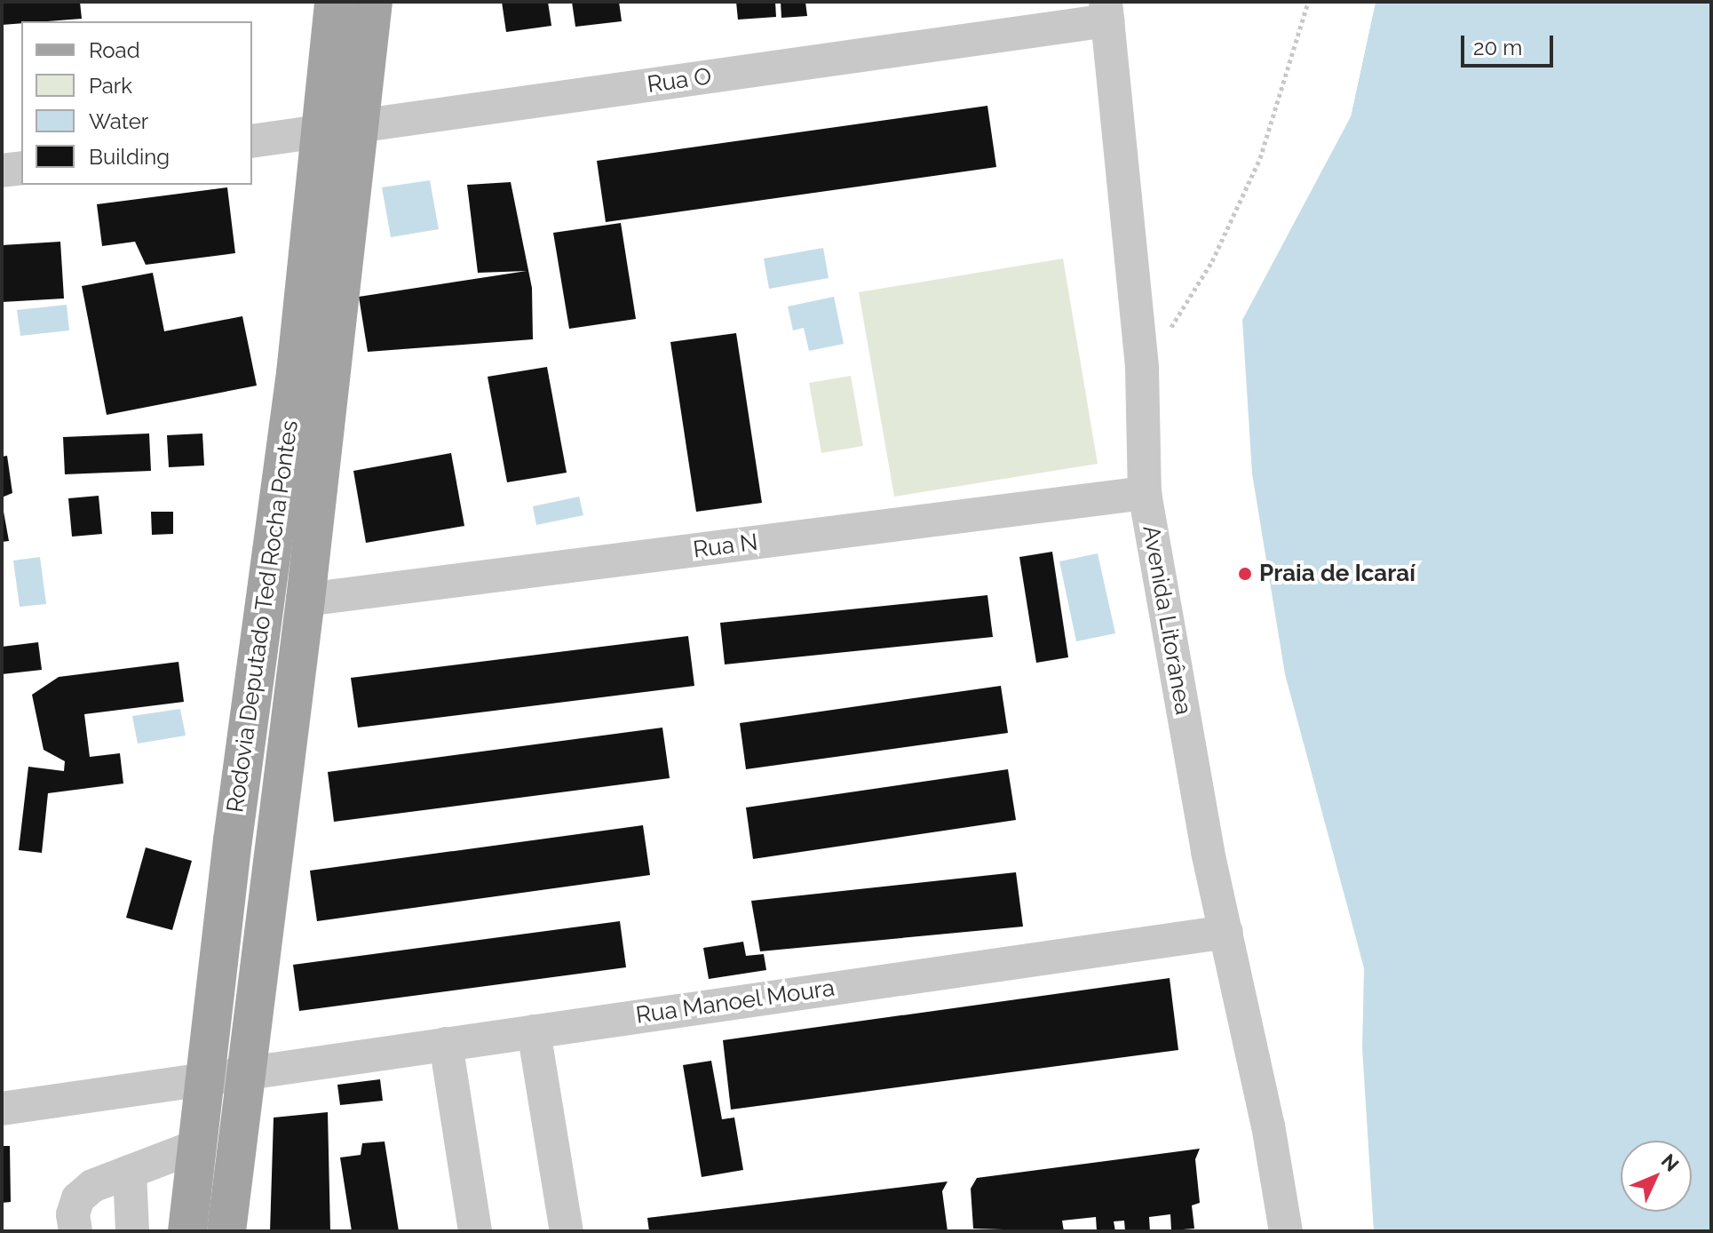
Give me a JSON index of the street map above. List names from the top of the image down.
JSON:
{
  "streets": {
    "main road": ["Rodovia Deputado Ted Rocha Pontes"],
    "street": [
      "Rua O",
      "Rua N",
      "Avenida Litorânea",
      "Rua Manoel Moura"
    ]
  },
  "crossings": [
    ["Rua O", "Rodovia Deputado Ted Rocha Pontes"],
    ["Rua O", "Avenida Litorânea"],
    ["Rua N", "Rodovia Deputado Ted Rocha Pontes"],
    ["Rua N", "Avenida Litorânea"],
    ["Rodovia Deputado Ted Rocha Pontes", "Rua Manoel Moura"],
    ["Avenida Litorânea", "Rua Manoel Moura"]
  ],
  "places": ["Praia de Icaraí"],
  "legend": [
    "Road",
    "Park",
    "Water",
    "Building"
  ],
  "scale_bar": "20 m",
  "north": "top right"
}
